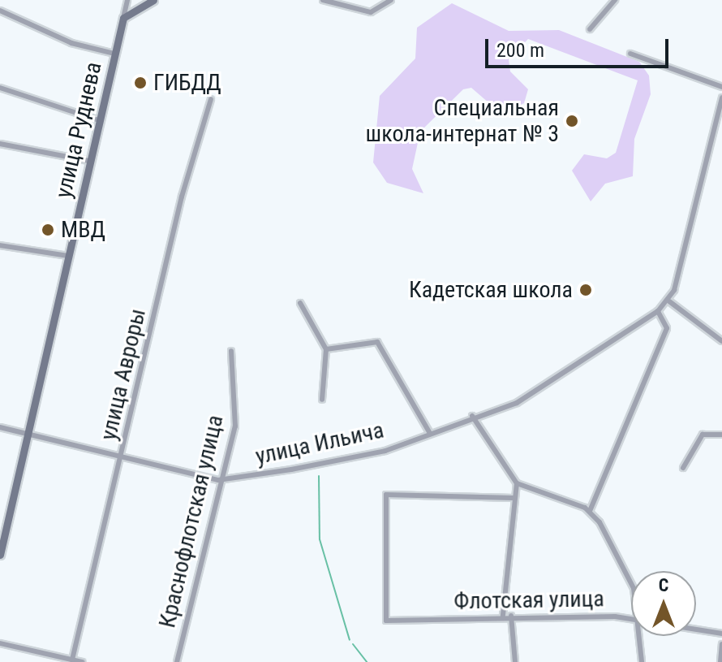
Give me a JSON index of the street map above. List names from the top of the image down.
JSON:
{
  "streets": {
    "main road": ["улица Руднева"],
    "street": [
      "улица Авроры",
      "улица Ильича",
      "Краснофлотская улица",
      "Флотская улица"
    ]
  },
  "crossings": [
    ["улица Руднева", "улица Ильича"],
    ["улица Авроры", "улица Ильича"],
    ["улица Ильича", "Краснофлотская улица"]
  ],
  "places": [
    "ГИБДД",
    "Специальная школа-интернат № 3",
    "МВД",
    "Кадетская школа"
  ],
  "scale_bar": "200 m",
  "north": "top"
}
